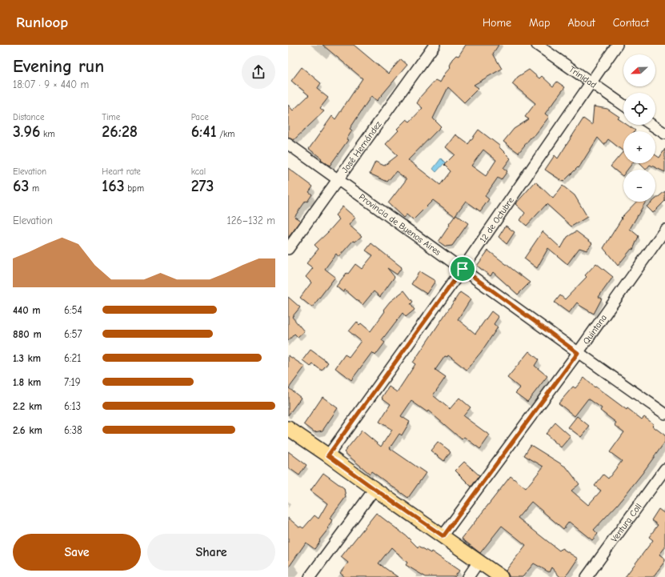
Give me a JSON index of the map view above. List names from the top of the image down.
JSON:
{
  "streets": {
    "street": [
      "Trinidad",
      "José Hernández",
      "12 de Octubre",
      "Provincia de Buenos Aires",
      "Quintana",
      "Ventura Coll"
    ]
  },
  "crossings": [
    ["Trinidad", "12 de Octubre"],
    ["José Hernández", "Provincia de Buenos Aires"],
    ["12 de Octubre", "Provincia de Buenos Aires"],
    ["Provincia de Buenos Aires", "Quintana"]
  ],
  "north": "left",
  "page": {
    "header": "Runloop",
    "nav": [
      "Home",
      "Map",
      "About",
      "Contact"
    ],
    "heading": ["Evening run", "18:07 · 9 × 440 m"],
    "map_buttons": ["+", "−"],
    "stats": [
      ["Distance", "3.96 km"],
      ["Time", "26:28"],
      ["Pace", "6:41 /km"],
      ["Elevation", "63 m"],
      ["Heart rate", "163 bpm"],
      ["kcal", "273"]
    ],
    "chart": ["Elevation", "126–132 m"],
    "list": [
      {
        "name": "440 m",
        "note": "6:54"
      },
      {
        "name": "880 m",
        "note": "6:57"
      },
      {
        "name": "1.3 km",
        "note": "6:21"
      },
      {
        "name": "1.8 km",
        "note": "7:19"
      },
      {
        "name": "2.2 km",
        "note": "6:13"
      },
      {
        "name": "2.6 km",
        "note": "6:38"
      }
    ],
    "buttons": ["Save", "Share"]
  }
}
